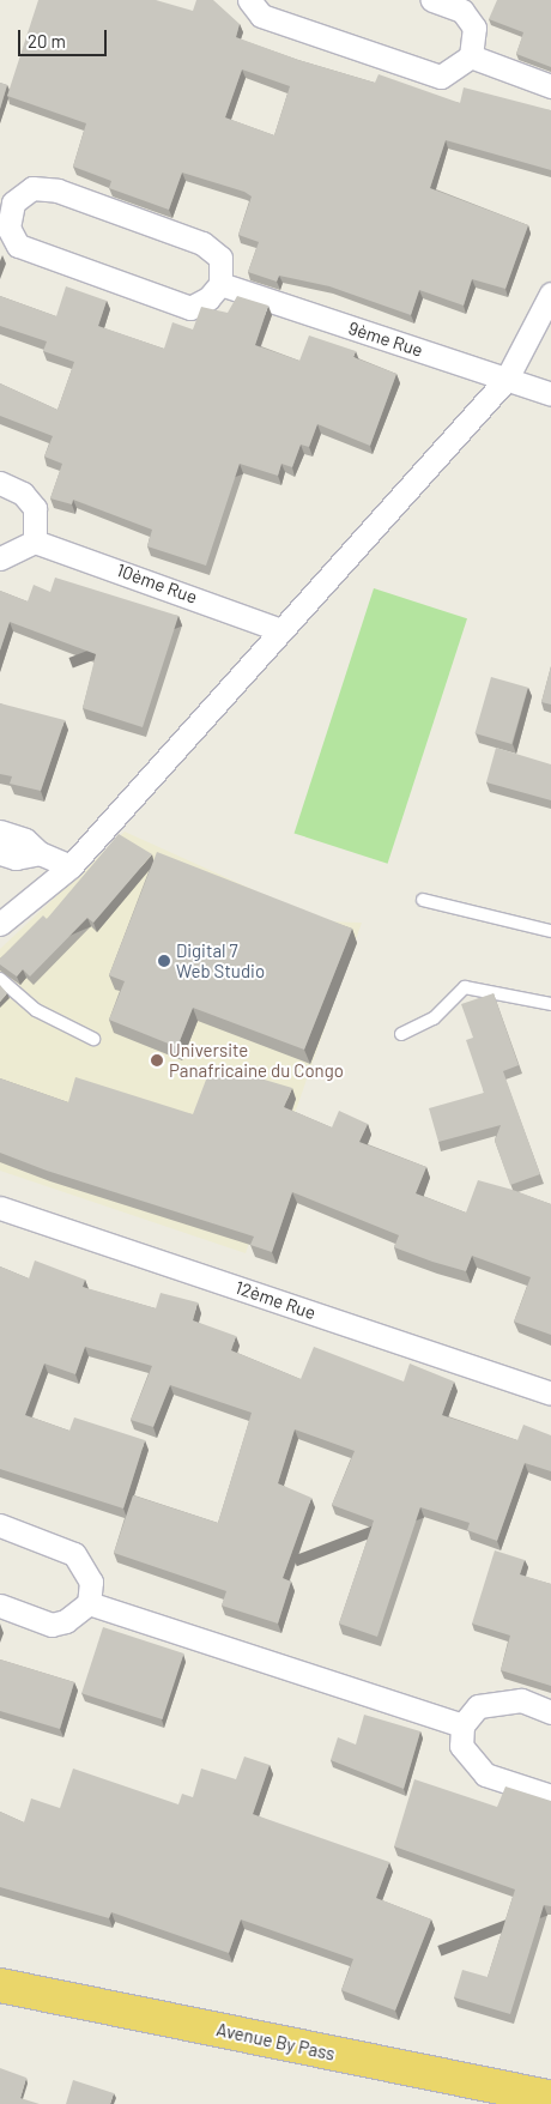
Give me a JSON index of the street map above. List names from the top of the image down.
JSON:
{
  "streets": {
    "highway": ["Avenue By Pass"],
    "street": ["9ème Rue", "10ème Rue", "12ème Rue"]
  },
  "places": ["Digital 7 Web Studio", "Universite Panafricaine du Congo"],
  "scale_bar": "20 m"
}
